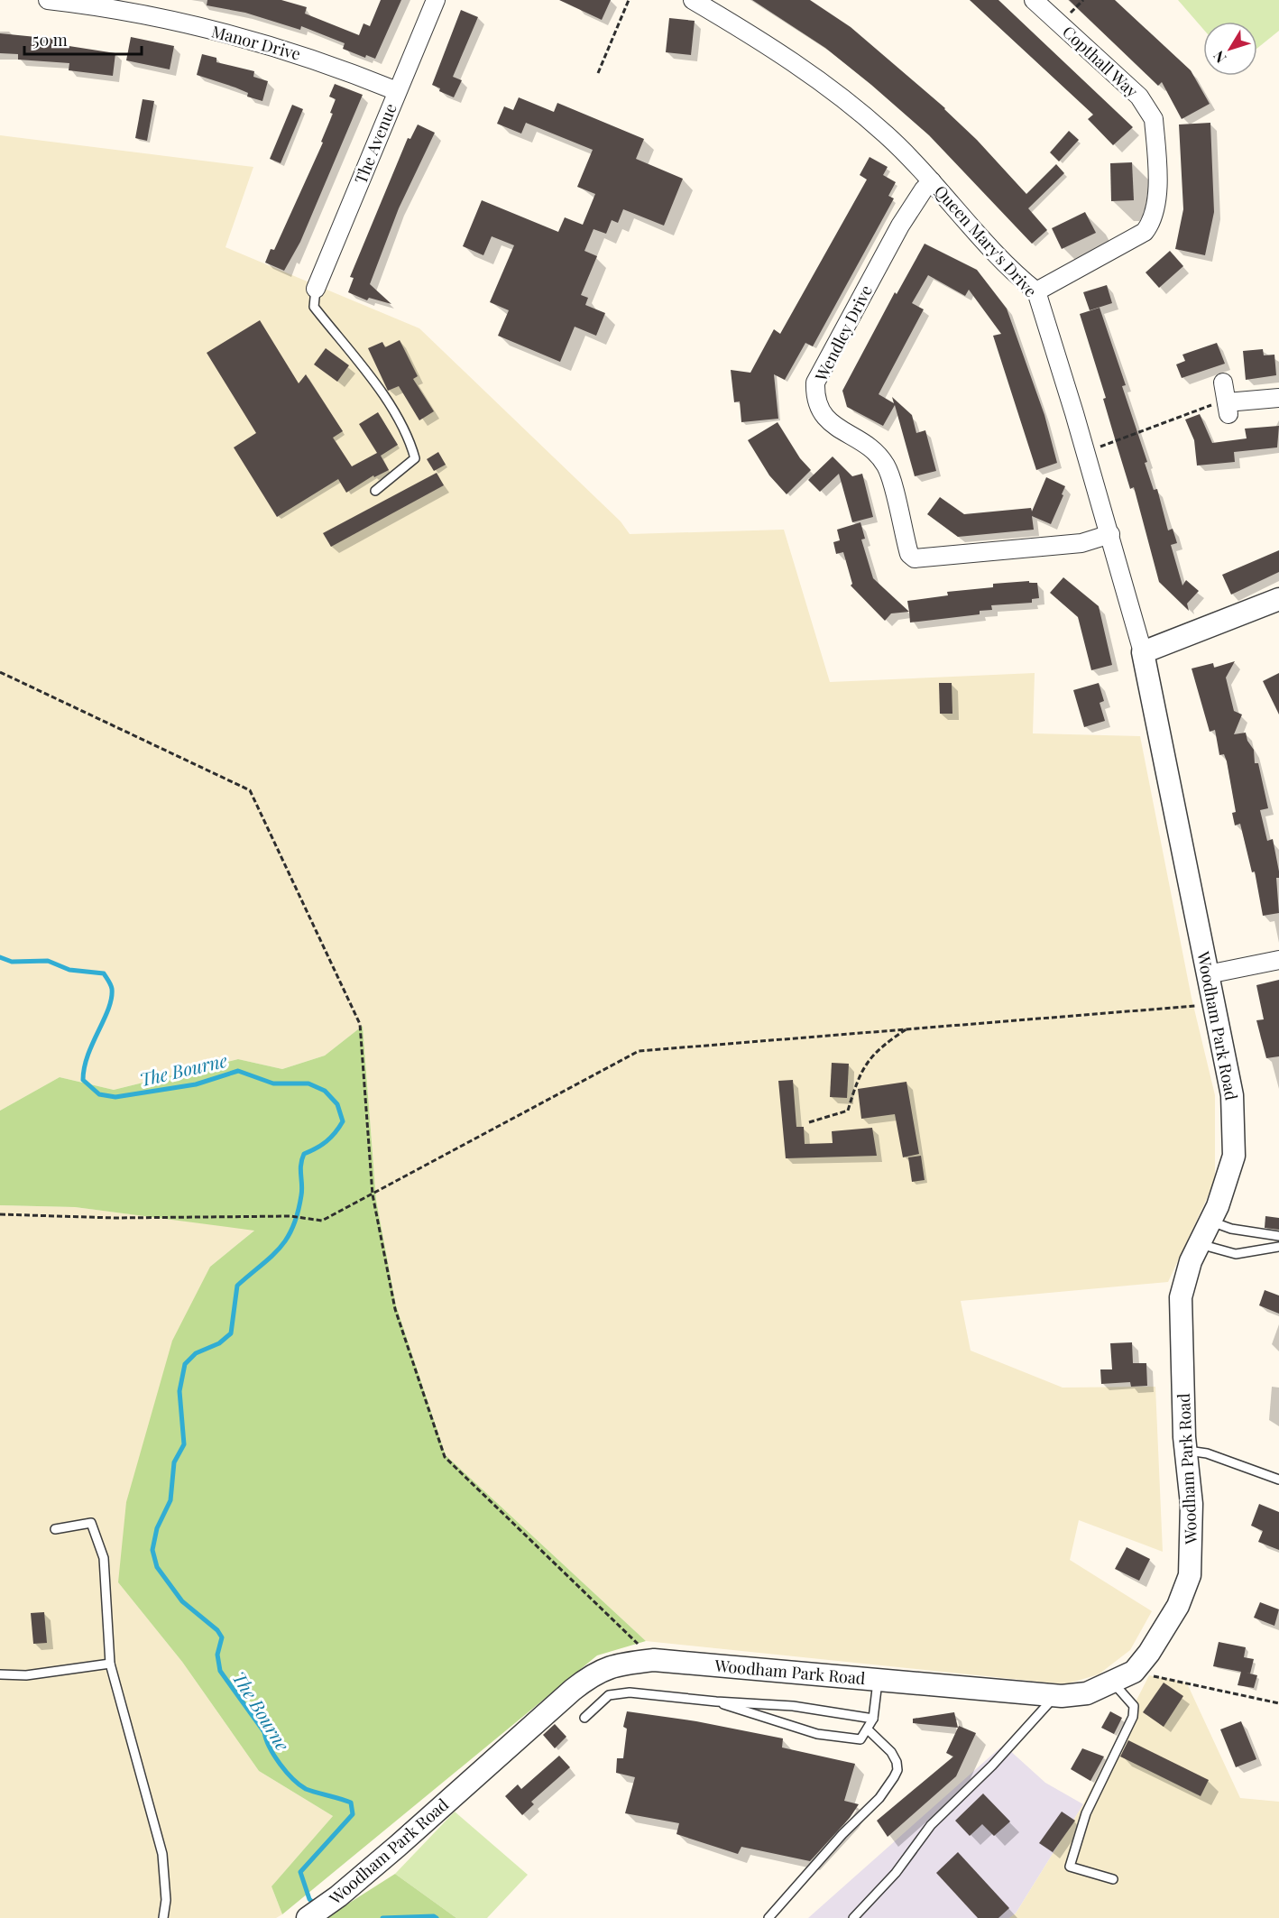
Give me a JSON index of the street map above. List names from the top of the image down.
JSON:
{
  "streets": {
    "street": [
      "Manor Drive",
      "Copthall Way",
      "The Avenue",
      "Queen Mary's Drive",
      "Wendley Drive",
      "Woodham Park Road"
    ]
  },
  "crossings": [
    ["Manor Drive", "The Avenue"],
    ["Copthall Way", "Queen Mary's Drive"],
    ["Queen Mary's Drive", "Wendley Drive"],
    ["Queen Mary's Drive", "Woodham Park Road"]
  ],
  "water": ["The Bourne"],
  "scale_bar": "50 m",
  "north": "bottom left"
}
